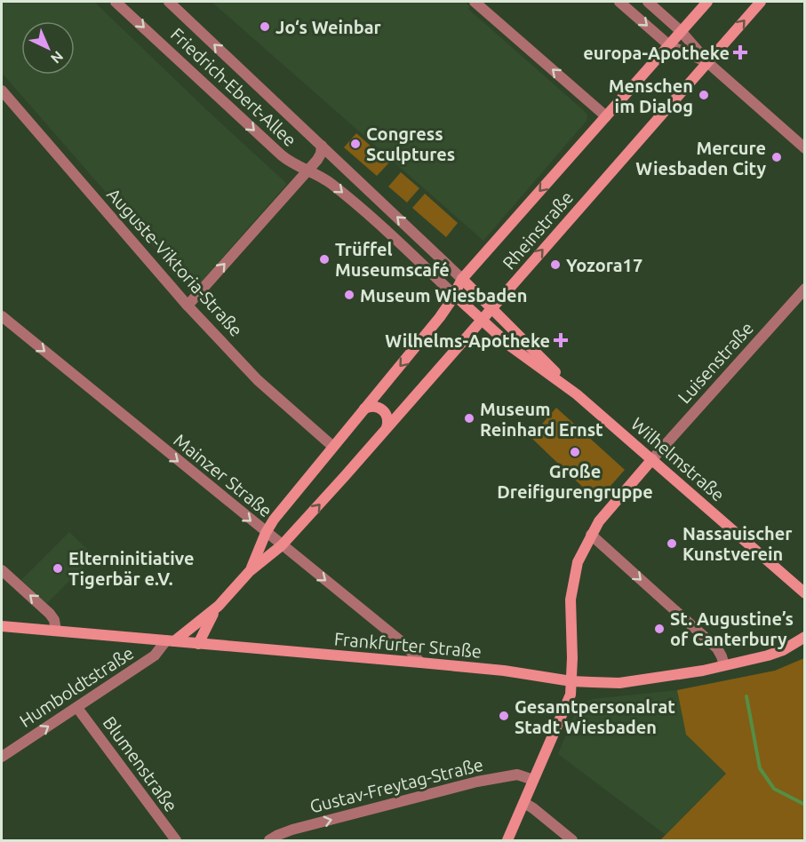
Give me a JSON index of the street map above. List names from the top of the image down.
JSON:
{
  "streets": {
    "main road": ["Rheinstraße", "Wilhelmstraße", "Frankfurter Straße"],
    "street": [
      "Friedrich-Ebert-Allee",
      "Auguste-Viktoria-Straße",
      "Luisenstraße",
      "Mainzer Straße",
      "Humboldtstraße",
      "Blumenstraße",
      "Gustav-Freytag-Straße"
    ]
  },
  "crossings": [
    ["Friedrich-Ebert-Allee", "Rheinstraße"],
    ["Friedrich-Ebert-Allee", "Wilhelmstraße"],
    ["Rheinstraße", "Auguste-Viktoria-Straße"],
    ["Rheinstraße", "Wilhelmstraße"],
    ["Rheinstraße", "Mainzer Straße"],
    ["Luisenstraße", "Wilhelmstraße"],
    ["Mainzer Straße", "Frankfurter Straße"],
    ["Frankfurter Straße", "Humboldtstraße"],
    ["Humboldtstraße", "Blumenstraße"]
  ],
  "one_way": ["Mainzer Straße", "Humboldtstraße", "Gustav-Freytag-Straße"],
  "places": {
    "other": [
      "Jo‘s Weinbar",
      "Menschen im Dialog",
      "Congress Sculptures",
      "Mercure Wiesbaden City",
      "Trüffel Museumscafé",
      "Yozora17",
      "Museum Wiesbaden",
      "Museum Reinhard Ernst",
      "Große Dreifigurengruppe",
      "Nassauischer Kunstverein",
      "Elterninitiative Tigerbär e.V.",
      "St. Augustine’s of Canterbury",
      "Gesamtpersonalrat Stadt Wiesbaden"
    ],
    "health": ["europa-Apotheke", "Wilhelms-Apotheke"]
  },
  "north": "bottom right"
}
